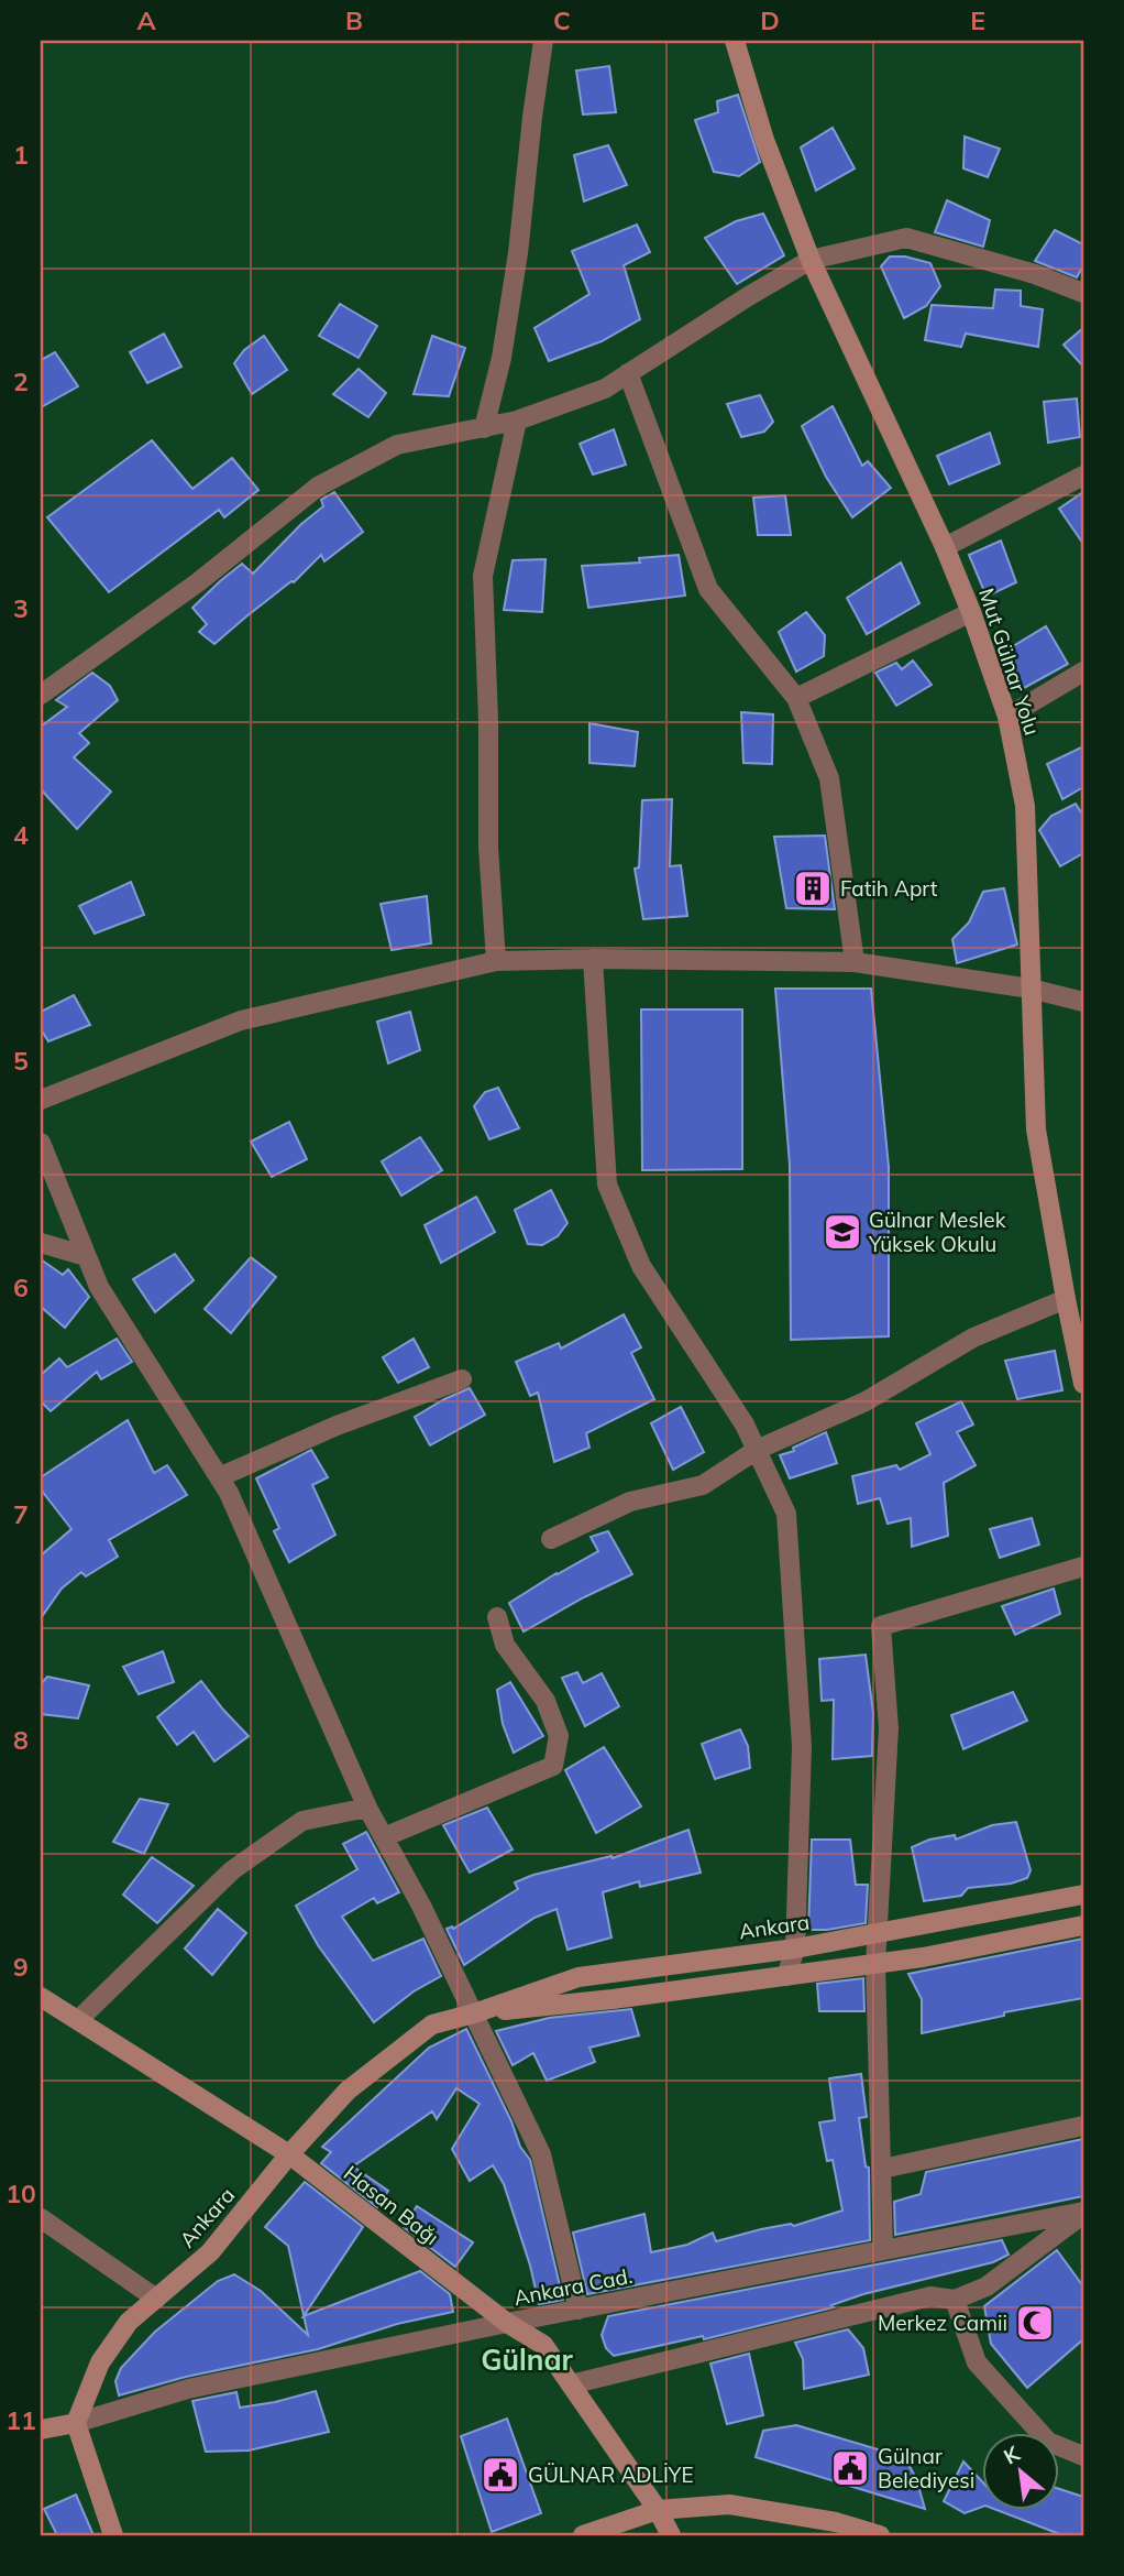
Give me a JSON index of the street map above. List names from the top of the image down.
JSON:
{
  "streets": {
    "main road": ["Mut Gülnar Yolu", "Ankara", "Hasan Bağı"],
    "street": ["Ankara Cad."]
  },
  "crossings": [
    ["Ankara", "Hasan Bağı"],
    ["Ankara", "Ankara Cad."],
    ["Hasan Bağı", "Ankara Cad."]
  ],
  "districts": ["Gülnar"],
  "places": {
    "building": ["Fatih Aprt"],
    "school or university": ["Gülnar Meslek Yüksek Okulu"],
    "mosque": ["Merkez Camii"],
    "public building": ["Gülnar Belediyesi", "GÜLNAR ADLİYE"]
  },
  "north": "top left",
  "grid": {
    "columns": [
      "A",
      "B",
      "C",
      "D",
      "E"
    ],
    "rows": [
      "1",
      "2",
      "3",
      "4",
      "5",
      "6",
      "7",
      "8",
      "9",
      "10",
      "11"
    ]
  }
}
